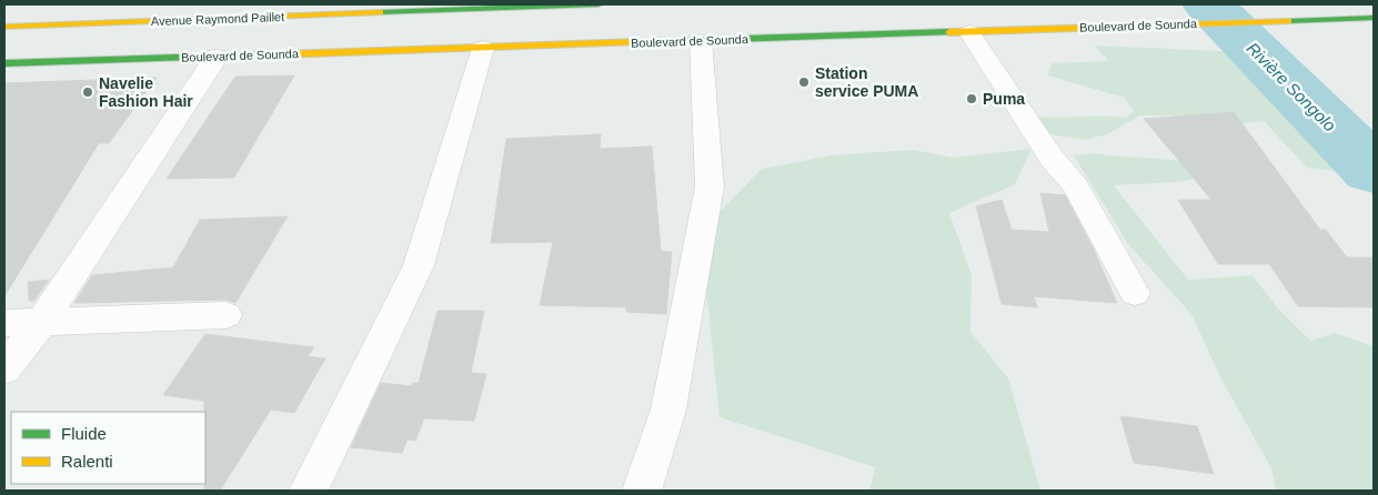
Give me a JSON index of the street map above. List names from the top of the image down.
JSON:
{
  "streets": {
    "main road": ["Avenue Raymond Paillet", "Boulevard de Sounda"]
  },
  "water": ["Rivière Songolo"],
  "places": ["Station service PUMA", "Navelie Fashion Hair", "Puma"],
  "legend": ["Fluide", "Ralenti"]
}
